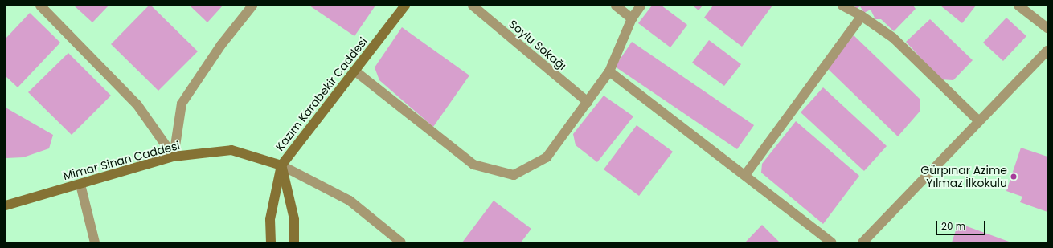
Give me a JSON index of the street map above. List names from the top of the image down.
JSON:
{
  "streets": {
    "street": ["Soylu Sokağı", "Kazım Karabekir Caddesi", "Mimar Sinan Caddesi"]
  },
  "crossings": [
    ["Kazım Karabekir Caddesi", "Mimar Sinan Caddesi"]
  ],
  "places": ["Gürpınar Azime Yılmaz İlkokulu"],
  "scale_bar": "20 m"
}
